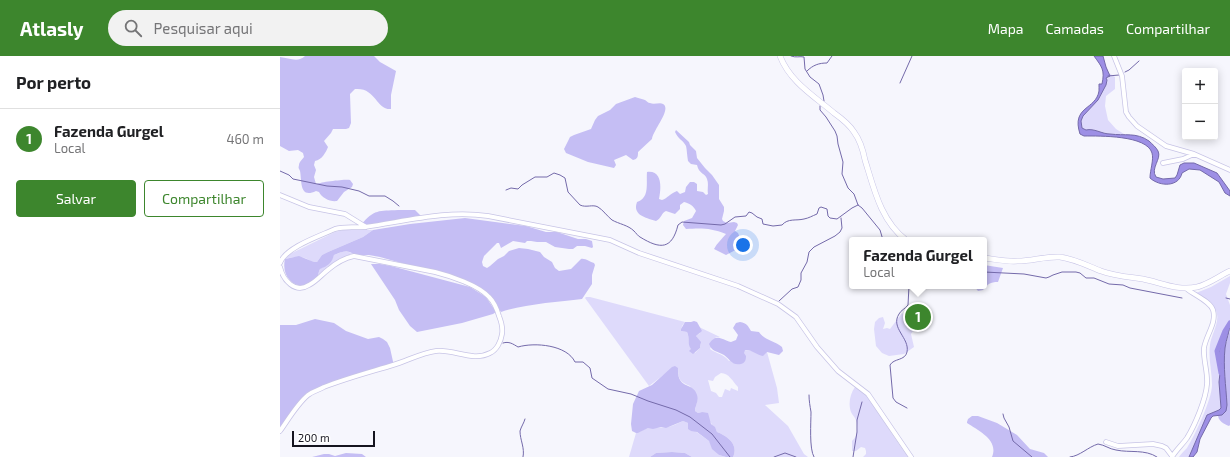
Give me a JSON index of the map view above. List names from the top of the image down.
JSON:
{
  "scale_bar": "200 m",
  "page": {
    "header": "Atlasly",
    "search": "Pesquisar aqui",
    "nav": ["Mapa", "Camadas", "Compartilhar"],
    "heading": "Por perto",
    "map_buttons": ["+", "−"],
    "list": [
      {
        "mark": "1",
        "name": "Fazenda Gurgel",
        "note": "Local",
        "value": "460 m"
      }
    ],
    "buttons": ["Salvar", "Compartilhar"],
    "popup": ["Fazenda Gurgel", "Local"],
    "pins": "1",
    "scale": "200 m"
  }
}
